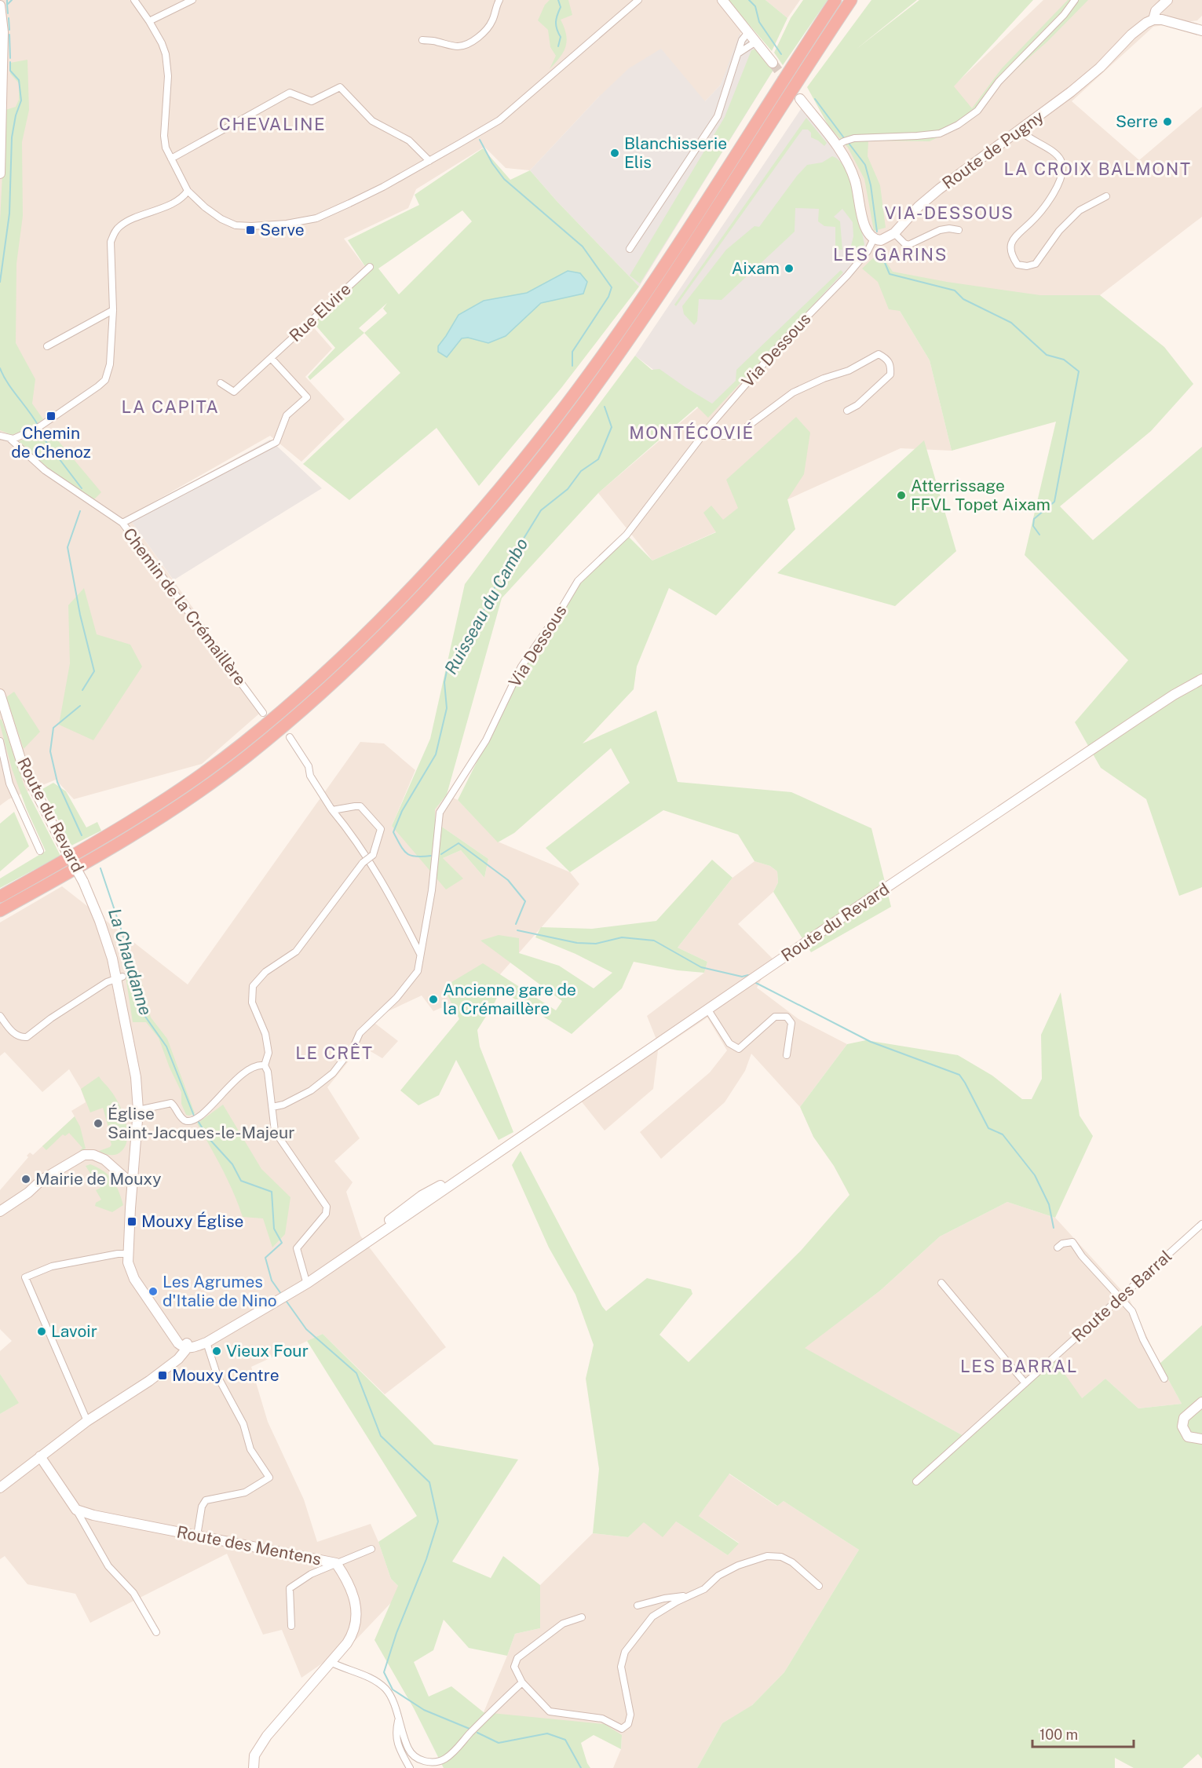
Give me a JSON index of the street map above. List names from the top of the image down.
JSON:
{
  "streets": {
    "main road": ["Route de Pugny", "Route du Revard", "Route des Mentens"],
    "street": [
      "Rue Elvire",
      "Via Dessous",
      "Chemin de la Crémaillère",
      "Route des Barral"
    ]
  },
  "districts": [
    "CHEVALINE",
    "LA CROIX BALMONT",
    "VIA-DESSOUS",
    "LES GARINS",
    "LA CAPITA",
    "MONTÉCOVIÉ",
    "LE CRÊT",
    "LES BARRAL"
  ],
  "water": ["Ruisseau du Cambo", "La Chaudanne"],
  "places": {
    "other": [
      "Serre",
      "Blanchisserie Elis",
      "Aixam",
      "Atterrissage FFVL Topet Aixam",
      "Ancienne gare de la Crémaillère",
      "Église Saint-Jacques-le-Majeur",
      "Mairie de Mouxy",
      "Les Agrumes d'Italie de Nino",
      "Lavoir",
      "Vieux Four"
    ],
    "transit": [
      "Serve",
      "Chemin de Chenoz",
      "Mouxy Église",
      "Mouxy Centre"
    ]
  },
  "scale_bar": "100 m"
}
